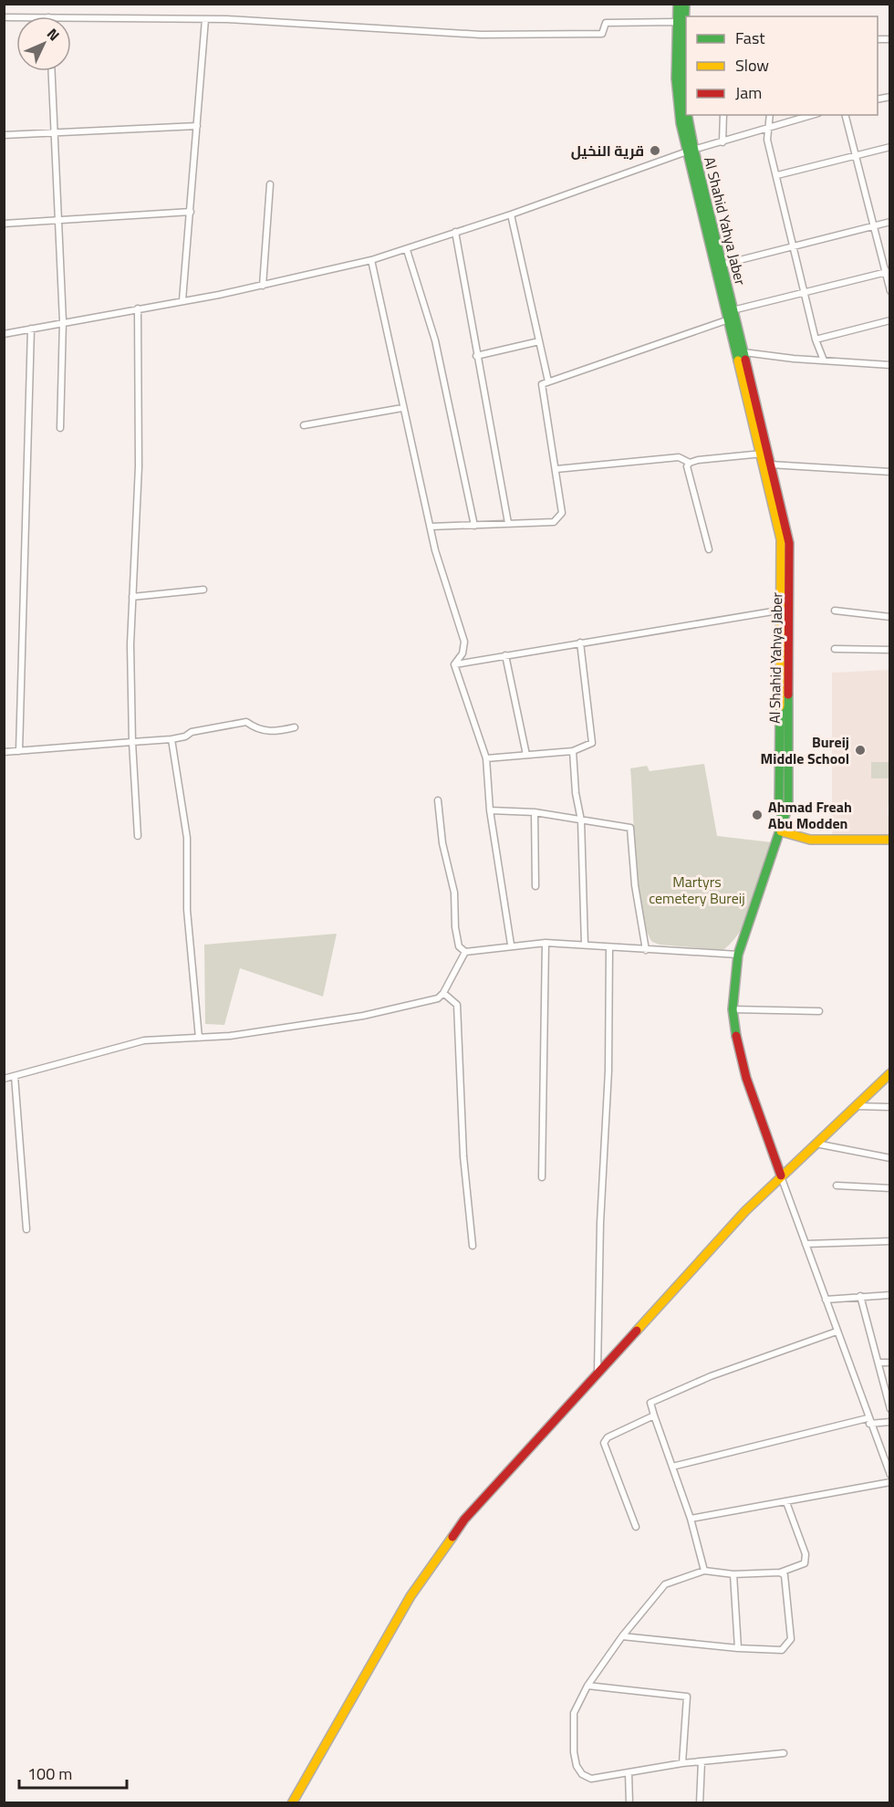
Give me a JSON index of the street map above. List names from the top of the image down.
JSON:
{
  "streets": {
    "street": ["Al Shahid Yahya Jaber"]
  },
  "parks": ["Martyrs cemetery Bureij"],
  "places": ["قرية النخيل", "Bureij Middle School", "Ahmad Freah Abu Modden"],
  "legend": ["Fast", "Slow", "Jam"],
  "scale_bar": "100 m",
  "north": "top right"
}
